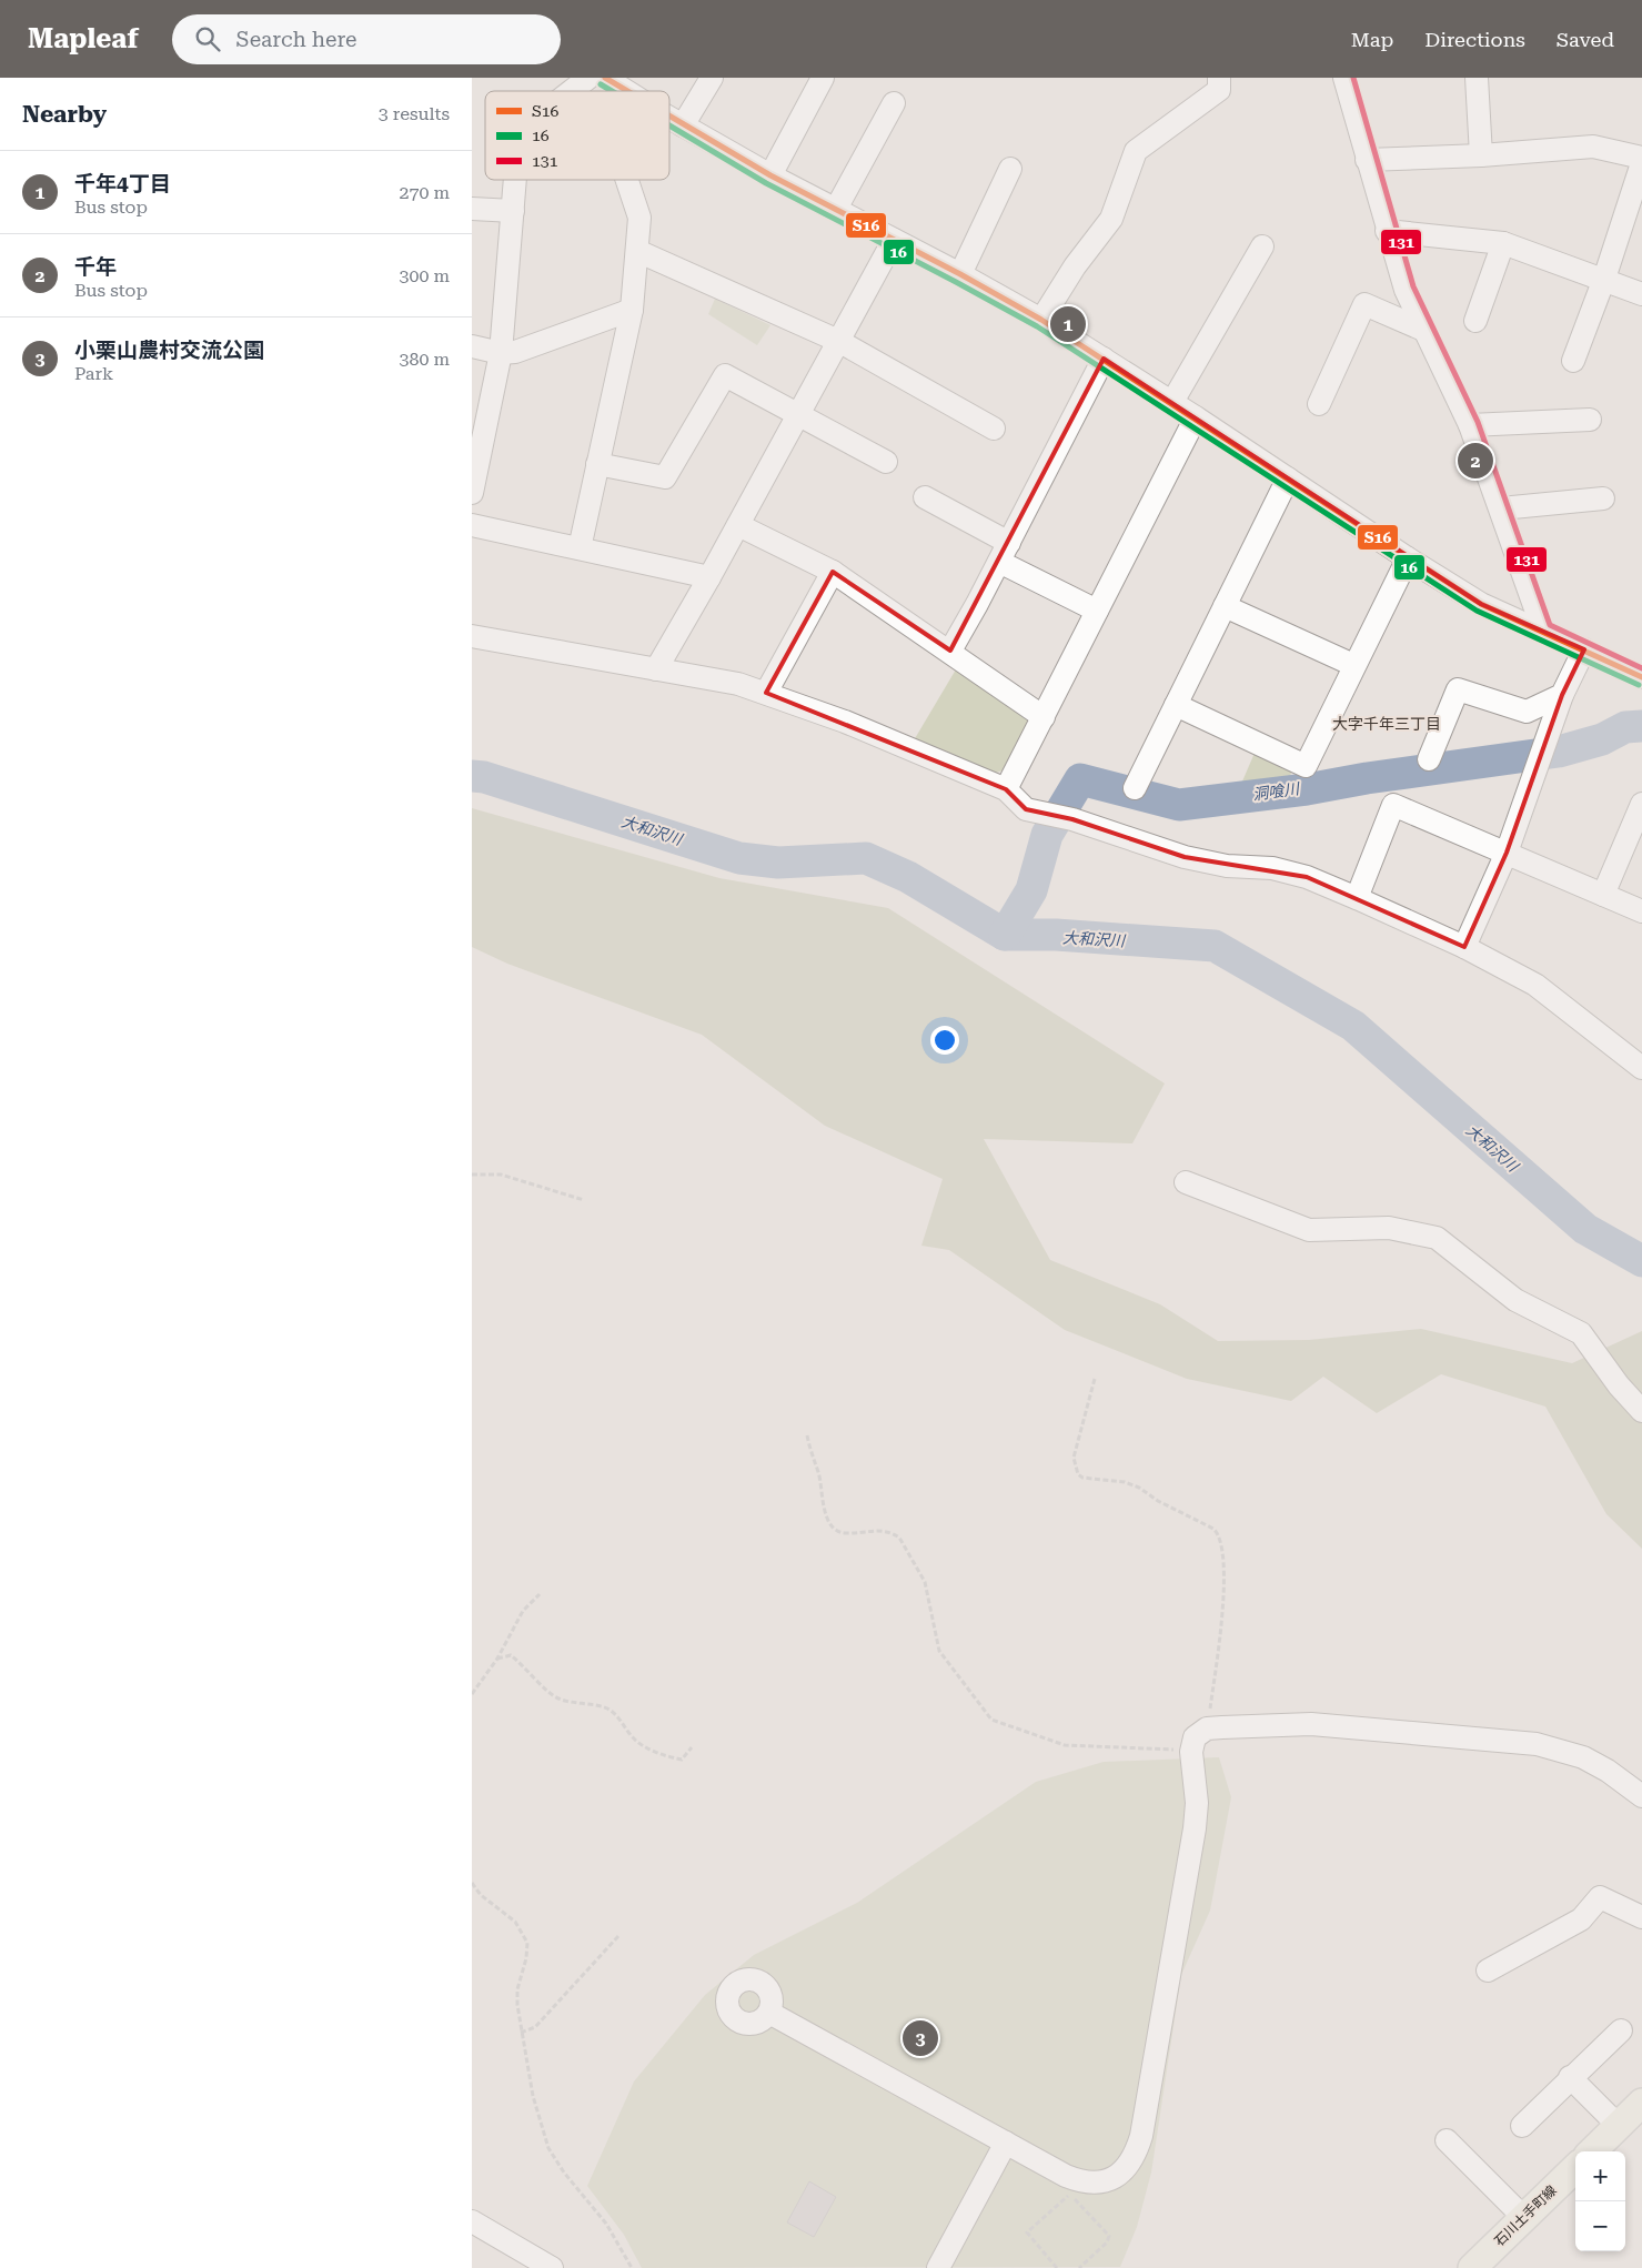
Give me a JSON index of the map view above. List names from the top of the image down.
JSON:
{
  "streets": {
    "main road": ["石川土手町線"]
  },
  "districts": ["大字千年三丁目"],
  "water": ["洞喰川", "大和沢川"],
  "lines": ["transit line S16", "transit line 131", "transit line 16"],
  "legend": ["S16", "16", "131"],
  "page": {
    "header": "Mapleaf",
    "search": "Search here",
    "nav": ["Map", "Directions", "Saved"],
    "heading": ["Nearby", "3 results"],
    "list": [
      {
        "mark": "1",
        "name": "千年4丁目",
        "note": "Bus stop",
        "value": "270 m"
      },
      {
        "mark": "2",
        "name": "千年",
        "note": "Bus stop",
        "value": "300 m"
      },
      {
        "mark": "3",
        "name": "小栗山農村交流公園",
        "note": "Park",
        "value": "380 m"
      }
    ],
    "pins": ["1", "2", "3"],
    "map_buttons": ["+", "−"]
  }
}
